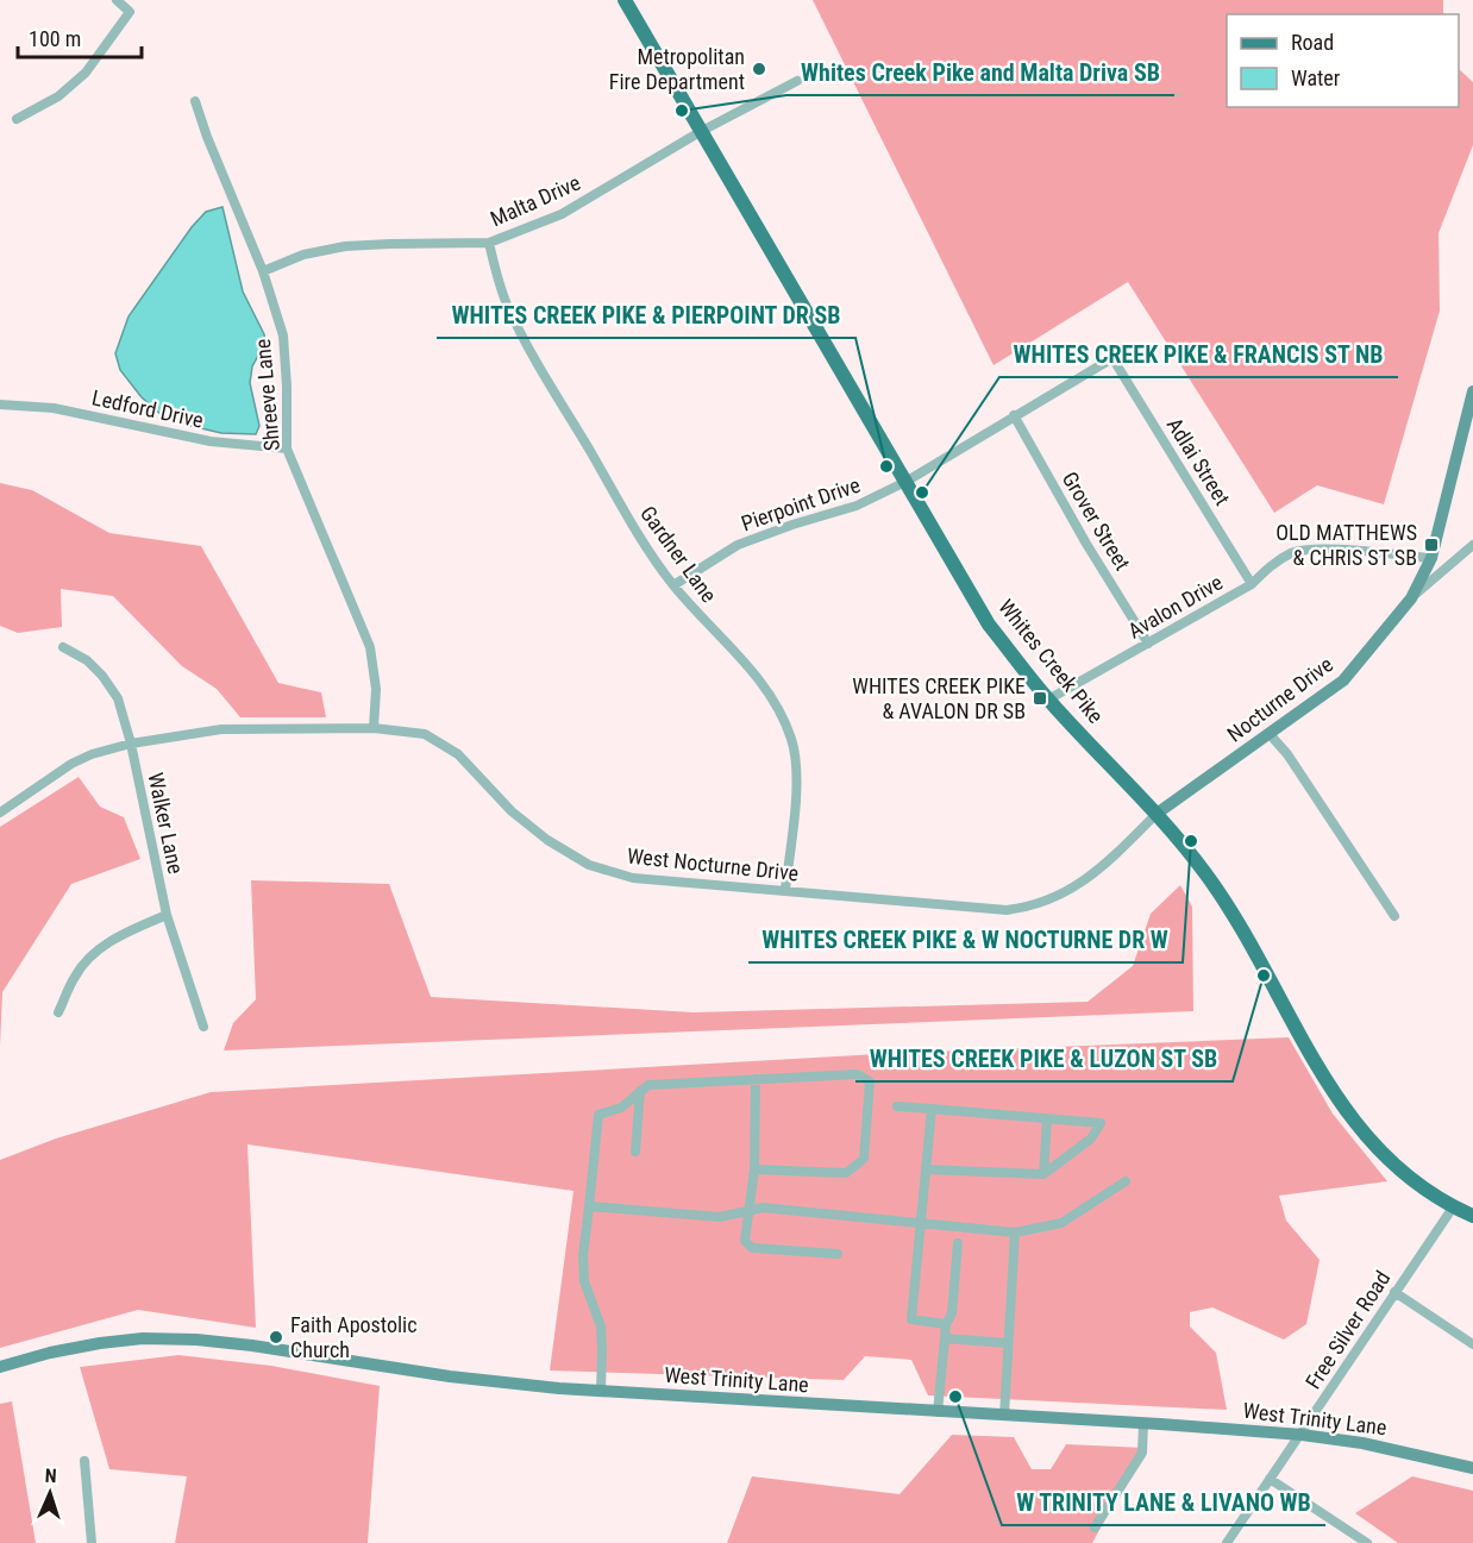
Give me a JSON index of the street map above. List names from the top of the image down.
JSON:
{
  "streets": {
    "main road": ["Whites Creek Pike", "Nocturne Drive", "West Trinity Lane"],
    "street": [
      "Malta Drive",
      "Shreeve Lane",
      "Ledford Drive",
      "Adlai Street",
      "Pierpoint Drive",
      "Grover Street",
      "Gardner Lane",
      "Avalon Drive",
      "Walker Lane",
      "West Nocturne Drive",
      "Free Silver Road"
    ]
  },
  "crossings": [
    ["Malta Drive", "Shreeve Lane"],
    ["Malta Drive", "Gardner Lane"],
    ["Malta Drive", "Whites Creek Pike"],
    ["Shreeve Lane", "Ledford Drive"],
    ["Shreeve Lane", "West Nocturne Drive"],
    ["Adlai Street", "Pierpoint Drive"],
    ["Adlai Street", "Avalon Drive"],
    ["Pierpoint Drive", "Grover Street"],
    ["Pierpoint Drive", "Gardner Lane"],
    ["Pierpoint Drive", "Whites Creek Pike"],
    ["Grover Street", "Avalon Drive"],
    ["Gardner Lane", "West Nocturne Drive"],
    ["Avalon Drive", "Whites Creek Pike"],
    ["Avalon Drive", "Nocturne Drive"],
    ["Whites Creek Pike", "Nocturne Drive"],
    ["Whites Creek Pike", "West Nocturne Drive"],
    ["Whites Creek Pike", "Free Silver Road"],
    ["Nocturne Drive", "West Nocturne Drive"],
    ["Walker Lane", "West Nocturne Drive"],
    ["Free Silver Road", "West Trinity Lane"]
  ],
  "places": {
    "other": [
      "Metropolitan Fire Department",
      "Whites Creek Pike and Malta Driva SB",
      "WHITES CREEK PIKE & PIERPOINT DR SB",
      "WHITES CREEK PIKE & FRANCIS ST NB",
      "WHITES CREEK PIKE & W NOCTURNE DR W",
      "WHITES CREEK PIKE & LUZON ST SB",
      "Faith Apostolic Church",
      "W TRINITY LANE & LIVANO WB"
    ],
    "transit": ["OLD MATTHEWS & CHRIS ST SB", "WHITES CREEK PIKE & AVALON DR SB"]
  },
  "legend": ["Road", "Water"],
  "scale_bar": "100 m",
  "north": "top"
}
